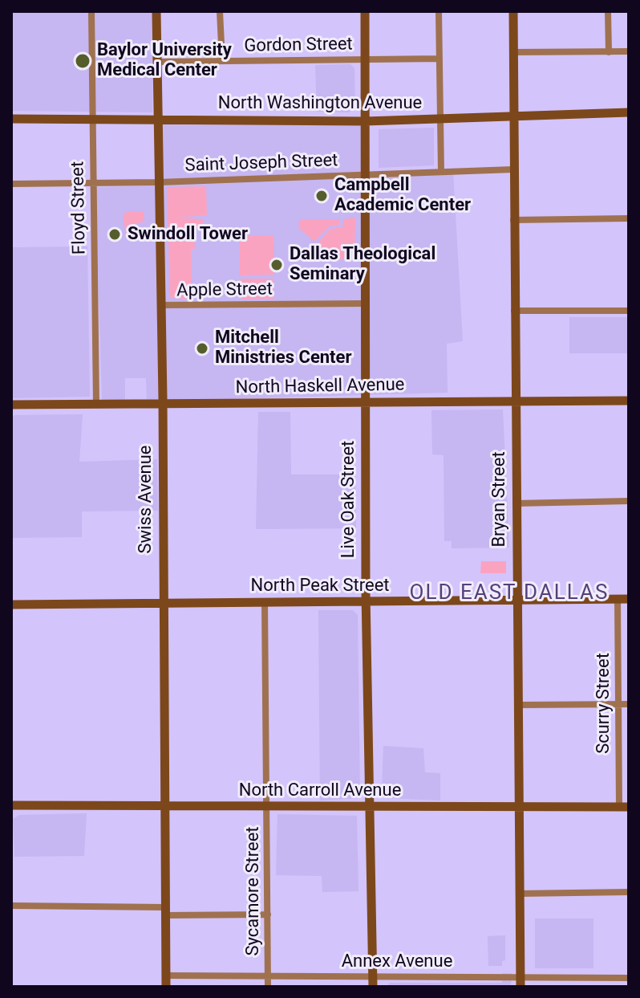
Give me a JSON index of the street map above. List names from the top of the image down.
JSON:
{
  "streets": {
    "street": [
      "Gordon Street",
      "North Washington Avenue",
      "Saint Joseph Street",
      "Floyd Street",
      "Apple Street",
      "North Haskell Avenue",
      "Swiss Avenue",
      "Live Oak Street",
      "Bryan Street",
      "North Peak Street",
      "Scurry Street",
      "North Carroll Avenue",
      "Sycamore Street",
      "Annex Avenue"
    ]
  },
  "crossings": [
    ["Gordon Street", "Swiss Avenue"],
    ["Gordon Street", "Live Oak Street"],
    ["North Washington Avenue", "Floyd Street"],
    ["North Washington Avenue", "Swiss Avenue"],
    ["North Washington Avenue", "Live Oak Street"],
    ["North Washington Avenue", "Bryan Street"],
    ["Saint Joseph Street", "Floyd Street"],
    ["Saint Joseph Street", "Swiss Avenue"],
    ["Saint Joseph Street", "Live Oak Street"],
    ["Saint Joseph Street", "Bryan Street"],
    ["Floyd Street", "North Haskell Avenue"],
    ["Apple Street", "Swiss Avenue"],
    ["Apple Street", "Live Oak Street"],
    ["North Haskell Avenue", "Swiss Avenue"],
    ["North Haskell Avenue", "Live Oak Street"],
    ["North Haskell Avenue", "Bryan Street"],
    ["Swiss Avenue", "North Peak Street"],
    ["Swiss Avenue", "North Carroll Avenue"],
    ["Swiss Avenue", "Annex Avenue"],
    ["Live Oak Street", "North Peak Street"],
    ["Live Oak Street", "North Carroll Avenue"],
    ["Live Oak Street", "Annex Avenue"],
    ["Bryan Street", "North Peak Street"],
    ["Bryan Street", "North Carroll Avenue"],
    ["Bryan Street", "Annex Avenue"],
    ["North Peak Street", "Scurry Street"],
    ["North Peak Street", "Sycamore Street"],
    ["Scurry Street", "North Carroll Avenue"],
    ["North Carroll Avenue", "Sycamore Street"],
    ["Sycamore Street", "Annex Avenue"]
  ],
  "districts": ["OLD EAST DALLAS"],
  "places": [
    "Baylor University Medical Center",
    "Campbell Academic Center",
    "Swindoll Tower",
    "Dallas Theological Seminary",
    "Mitchell Ministries Center"
  ]
}
